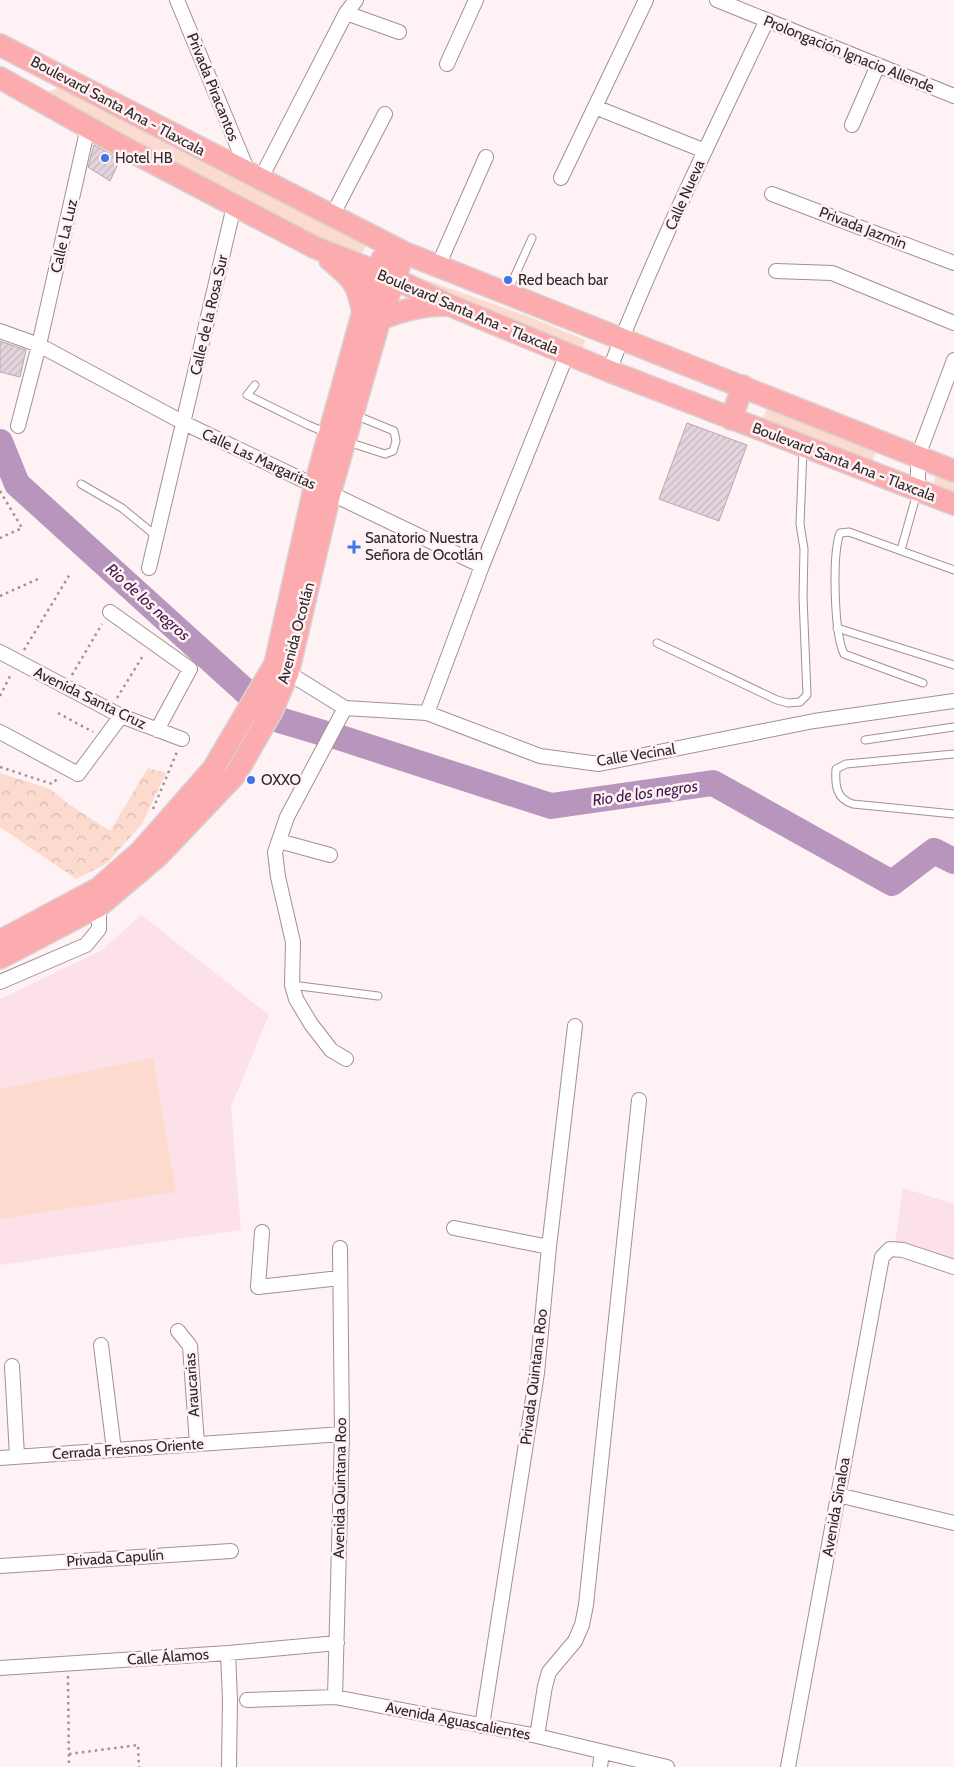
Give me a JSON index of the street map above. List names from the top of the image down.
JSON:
{
  "streets": {
    "main road": ["Boulevard Santa Ana - Tlaxcala", "Avenida Ocotlán"],
    "street": [
      "Prolongación Ignacio Allende",
      "Privada Piracantos",
      "Calle Nueva",
      "Privada Jazmín",
      "Calle La Luz",
      "Calle de la Rosa Sur",
      "Calle Las Margaritas",
      "Avenida Santa Cruz",
      "Calle Vecinal",
      "Privada Quintana Roo",
      "Araucarias",
      "Cerrada Fresnos Oriente",
      "Avenida Quintana Roo",
      "Avenida Sinaloa",
      "Privada Capulín",
      "Calle Álamos",
      "Avenida Aguascalientes"
    ]
  },
  "crossings": [
    ["Prolongación Ignacio Allende", "Calle Nueva"],
    ["Privada Piracantos", "Boulevard Santa Ana - Tlaxcala"],
    ["Boulevard Santa Ana - Tlaxcala", "Calle Nueva"],
    ["Boulevard Santa Ana - Tlaxcala", "Calle La Luz"],
    ["Boulevard Santa Ana - Tlaxcala", "Calle de la Rosa Sur"],
    ["Boulevard Santa Ana - Tlaxcala", "Avenida Ocotlán"],
    ["Calle La Luz", "Calle Las Margaritas"],
    ["Calle de la Rosa Sur", "Calle Las Margaritas"],
    ["Calle Las Margaritas", "Avenida Ocotlán"],
    ["Avenida Ocotlán", "Calle Vecinal"],
    ["Privada Quintana Roo", "Avenida Aguascalientes"],
    ["Araucarias", "Cerrada Fresnos Oriente"],
    ["Cerrada Fresnos Oriente", "Avenida Quintana Roo"],
    ["Avenida Quintana Roo", "Calle Álamos"],
    ["Avenida Quintana Roo", "Avenida Aguascalientes"]
  ],
  "water": ["Rio de los negros"],
  "places": {
    "other": ["Hotel HB", "Red beach bar", "OXXO"],
    "health": ["Sanatorio Nuestra Señora de Ocotlán"]
  }
}
